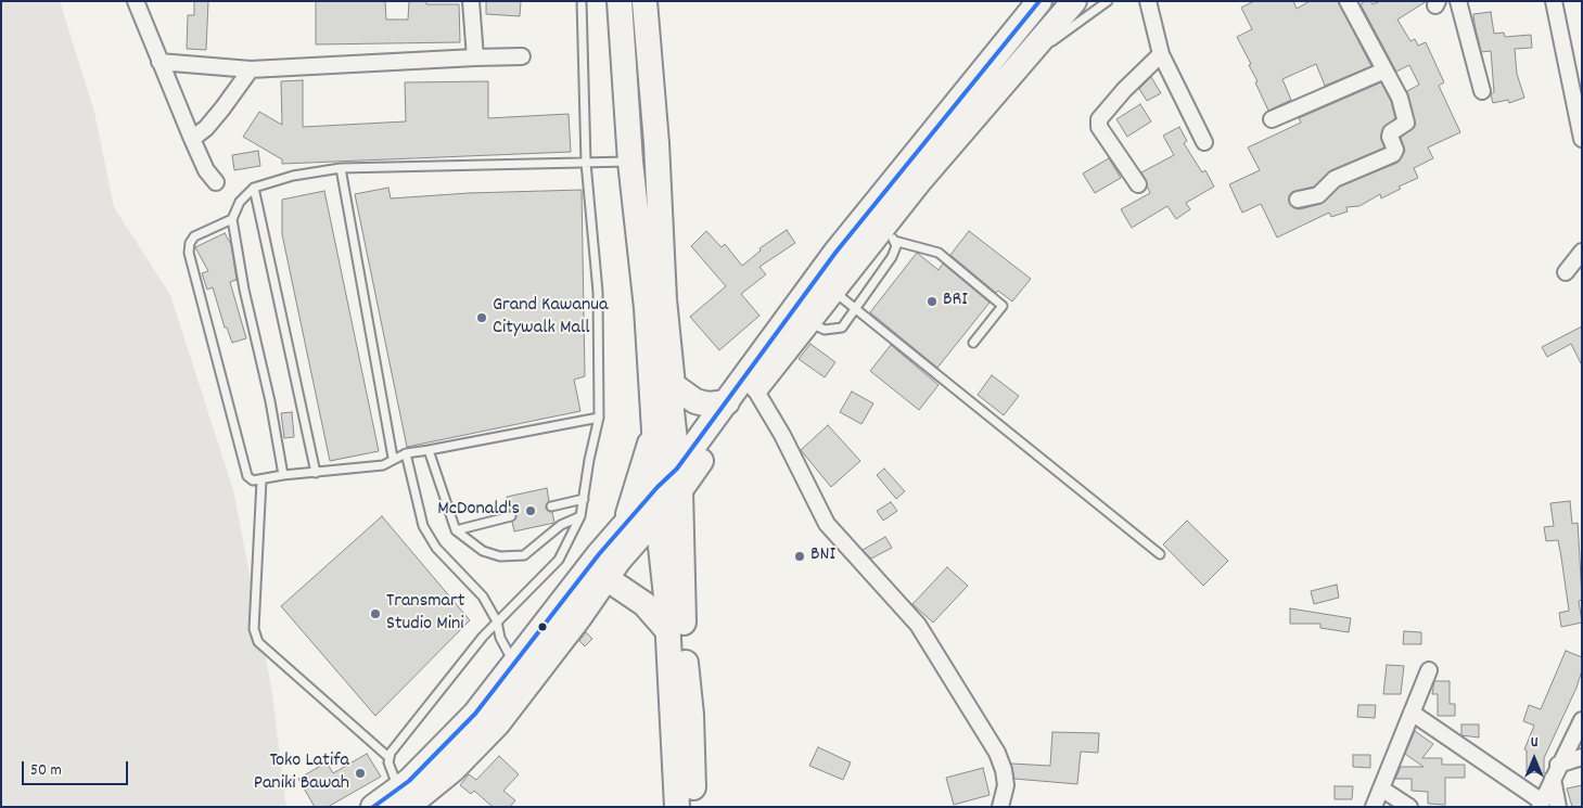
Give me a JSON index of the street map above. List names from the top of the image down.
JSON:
{
  "places": [
    "BRI",
    "Grand Kawanua Citywalk Mall",
    "McDonald's",
    "BNI",
    "Transmart Studio Mini",
    "Toko Latifa Paniki Bawah"
  ],
  "scale_bar": "50 m",
  "north": "top"
}
